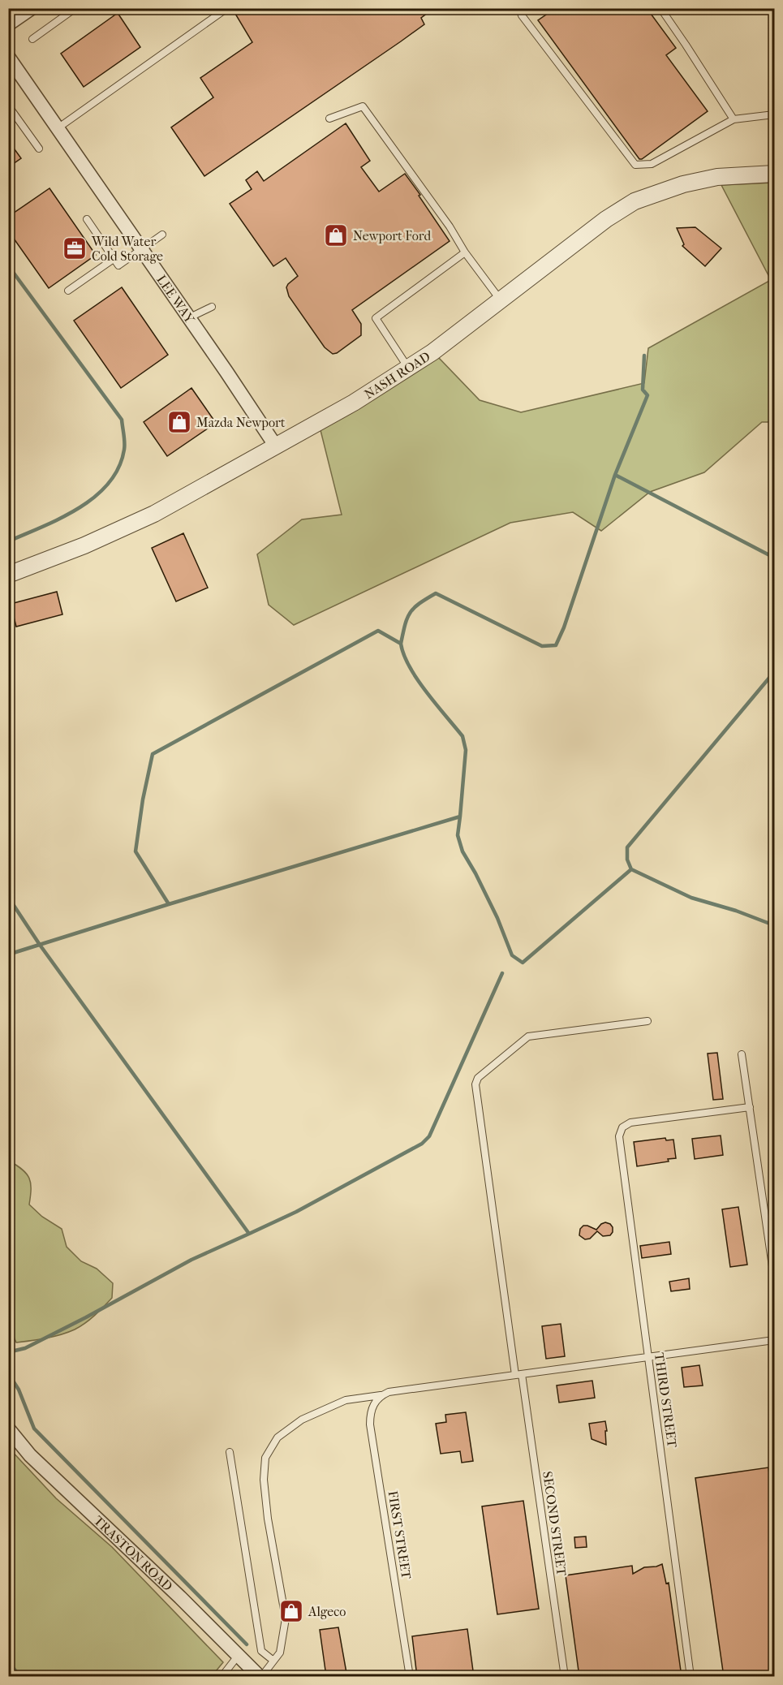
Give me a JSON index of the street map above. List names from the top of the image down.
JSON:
{
  "streets": {
    "street": ["LEE WAY", "NASH ROAD", "TRASTON ROAD"],
    "lane": ["THIRD STREET", "SECOND STREET", "FIRST STREET"]
  },
  "crossings": [
    ["LEE WAY", "NASH ROAD"]
  ],
  "places": {
    "shop": ["Newport Ford", "Mazda Newport", "Algeco"],
    "office": ["Wild Water Cold Storage"]
  }
}
